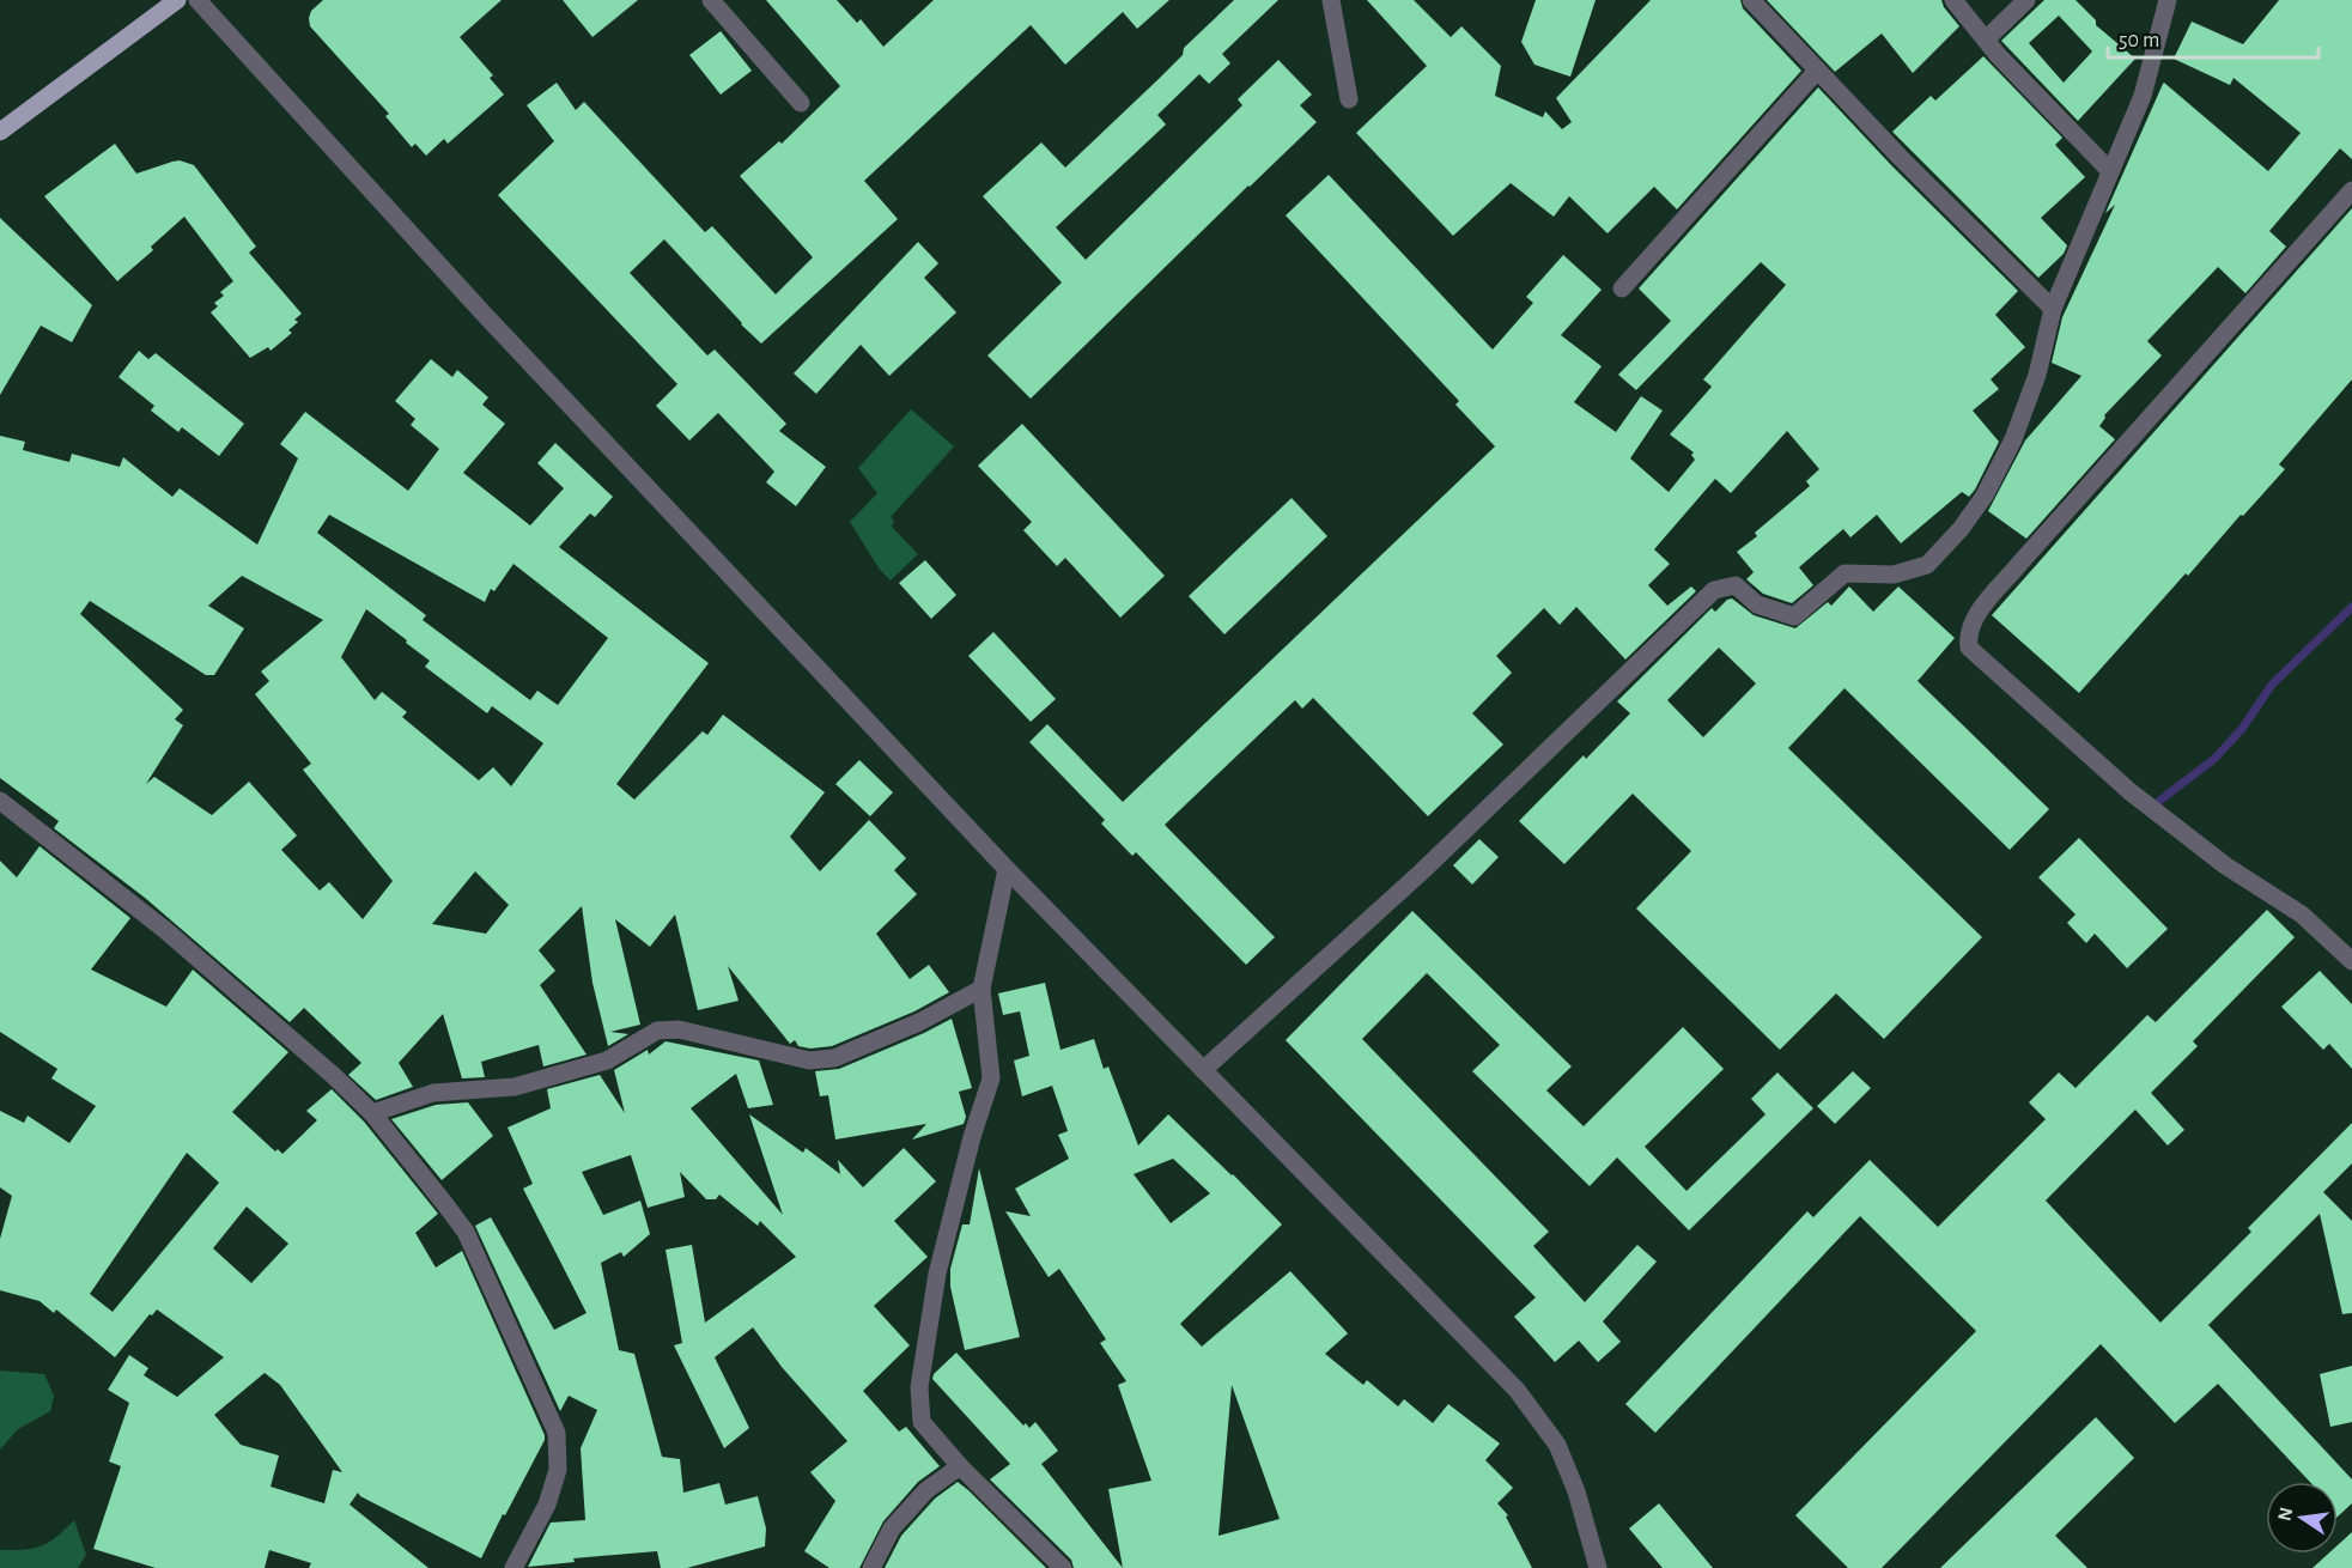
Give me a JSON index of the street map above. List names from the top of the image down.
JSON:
{
  "scale_bar": "50 m",
  "north": "left"
}
